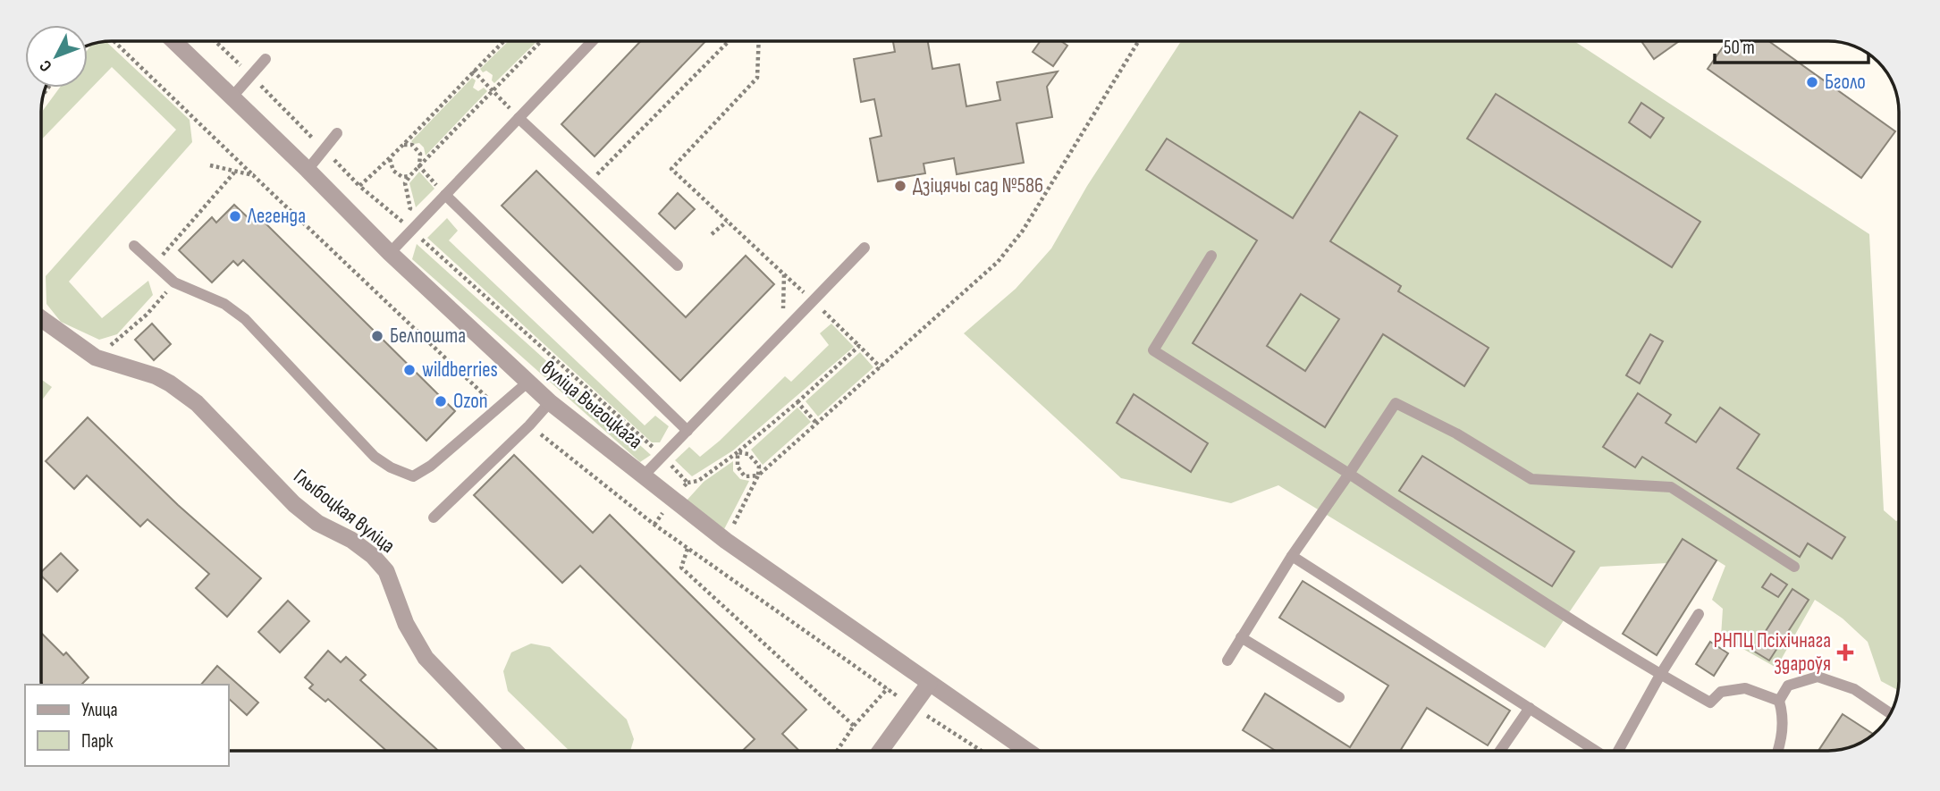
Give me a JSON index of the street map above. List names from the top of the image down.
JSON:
{
  "streets": {
    "street": ["вуліца Выгоцкага", "Глыбоцкая вуліца"]
  },
  "places": {
    "other": [
      "Бголо",
      "Дзіцячы сад №586",
      "Легенда",
      "Белпошта",
      "wildberries",
      "Ozon"
    ],
    "health": ["РНПЦ Псіхічнага здароўя"]
  },
  "legend": ["Улица", "Парк"],
  "scale_bar": "50 m",
  "north": "bottom left"
}
